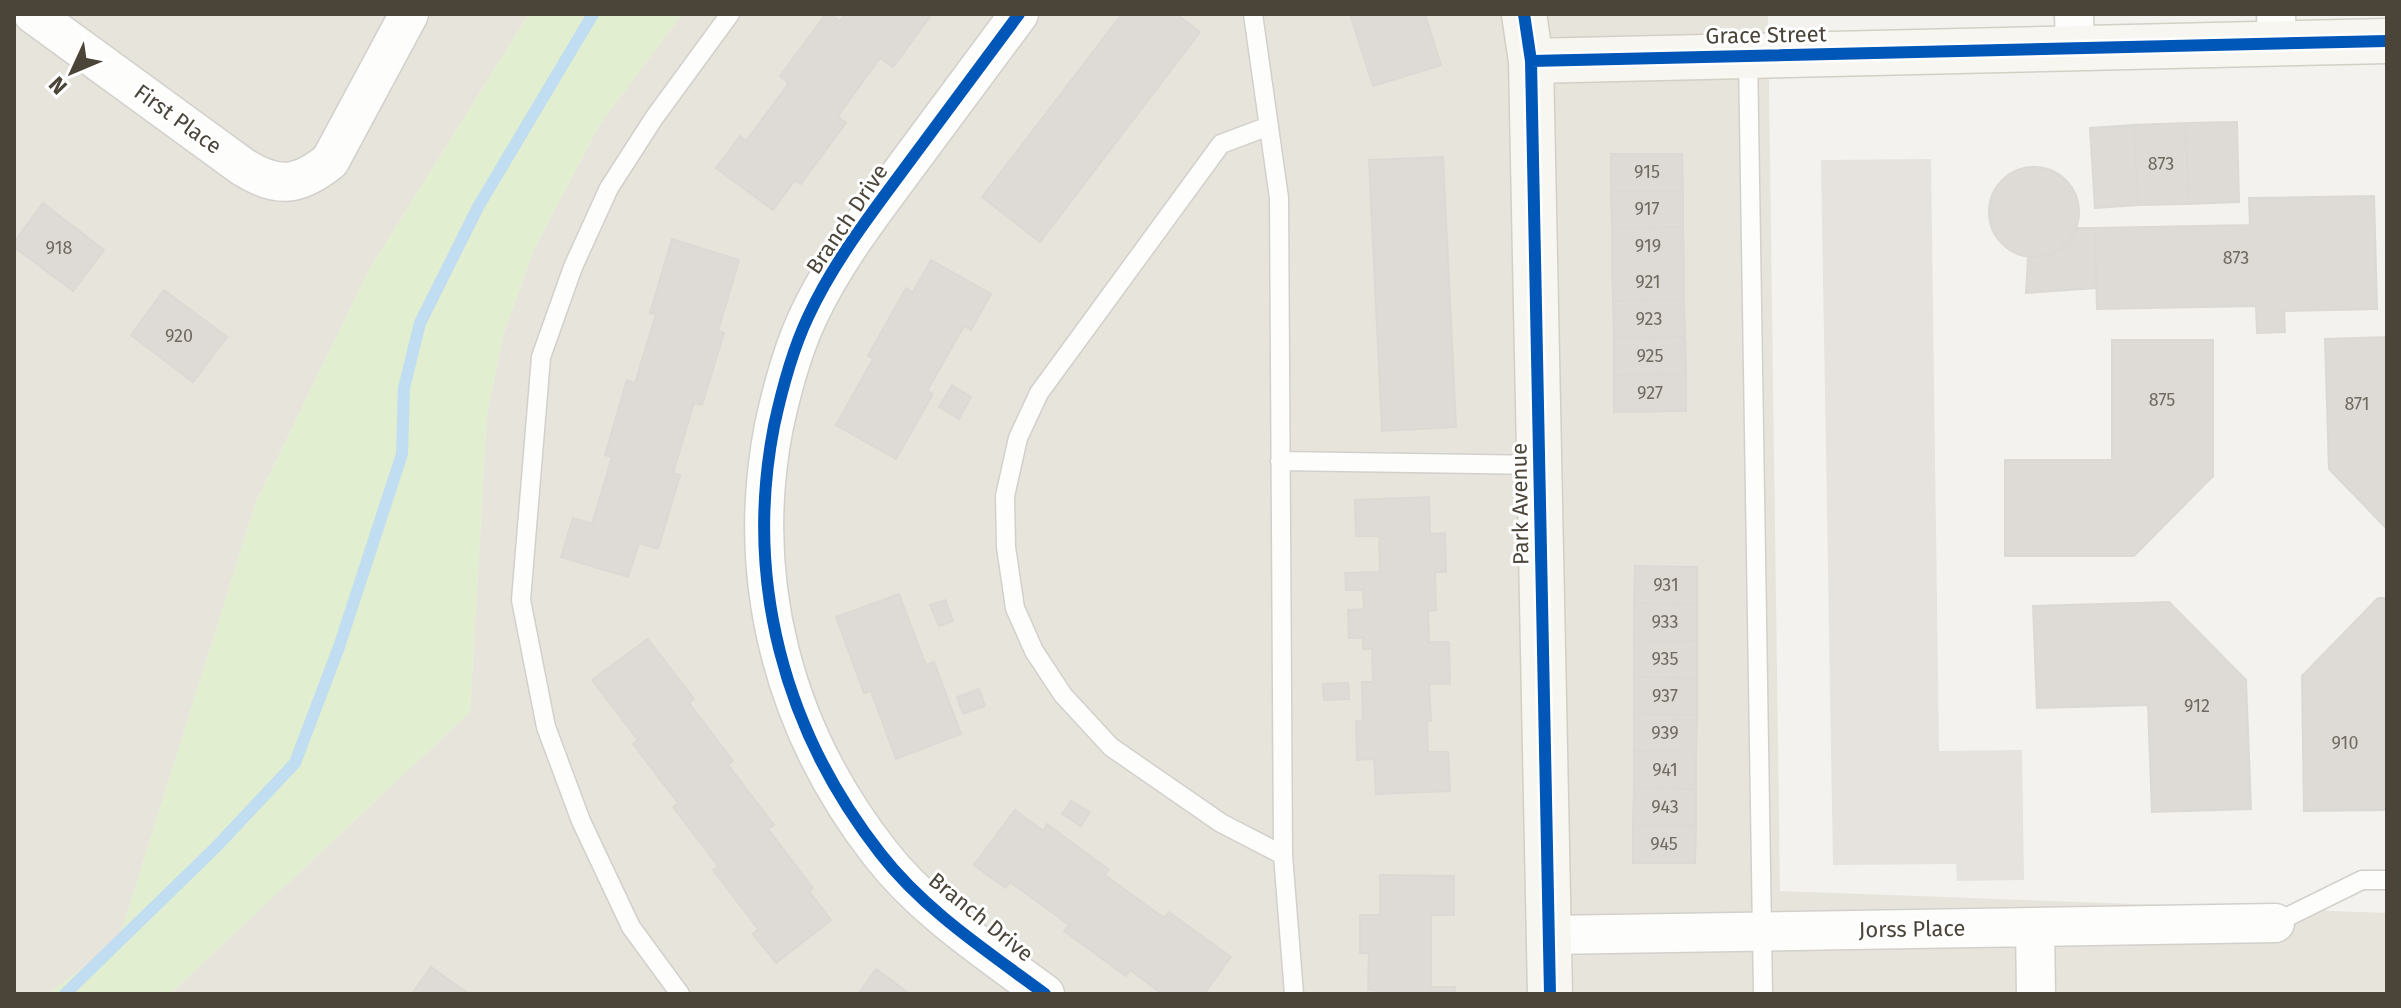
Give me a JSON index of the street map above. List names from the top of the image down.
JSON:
{
  "streets": {
    "street": [
      "Grace Street",
      "First Place",
      "Branch Drive",
      "Park Avenue",
      "Jorss Place"
    ]
  },
  "crossings": [
    ["Grace Street", "Park Avenue"],
    ["Park Avenue", "Jorss Place"]
  ],
  "house_numbers": [
    "873",
    "915",
    "917",
    "919",
    "918",
    "873",
    "921",
    "923",
    "920",
    "925",
    "927",
    "875",
    "871",
    "931",
    "933",
    "935",
    "937",
    "912",
    "939",
    "910",
    "941",
    "943",
    "945"
  ],
  "north": "bottom left"
}
